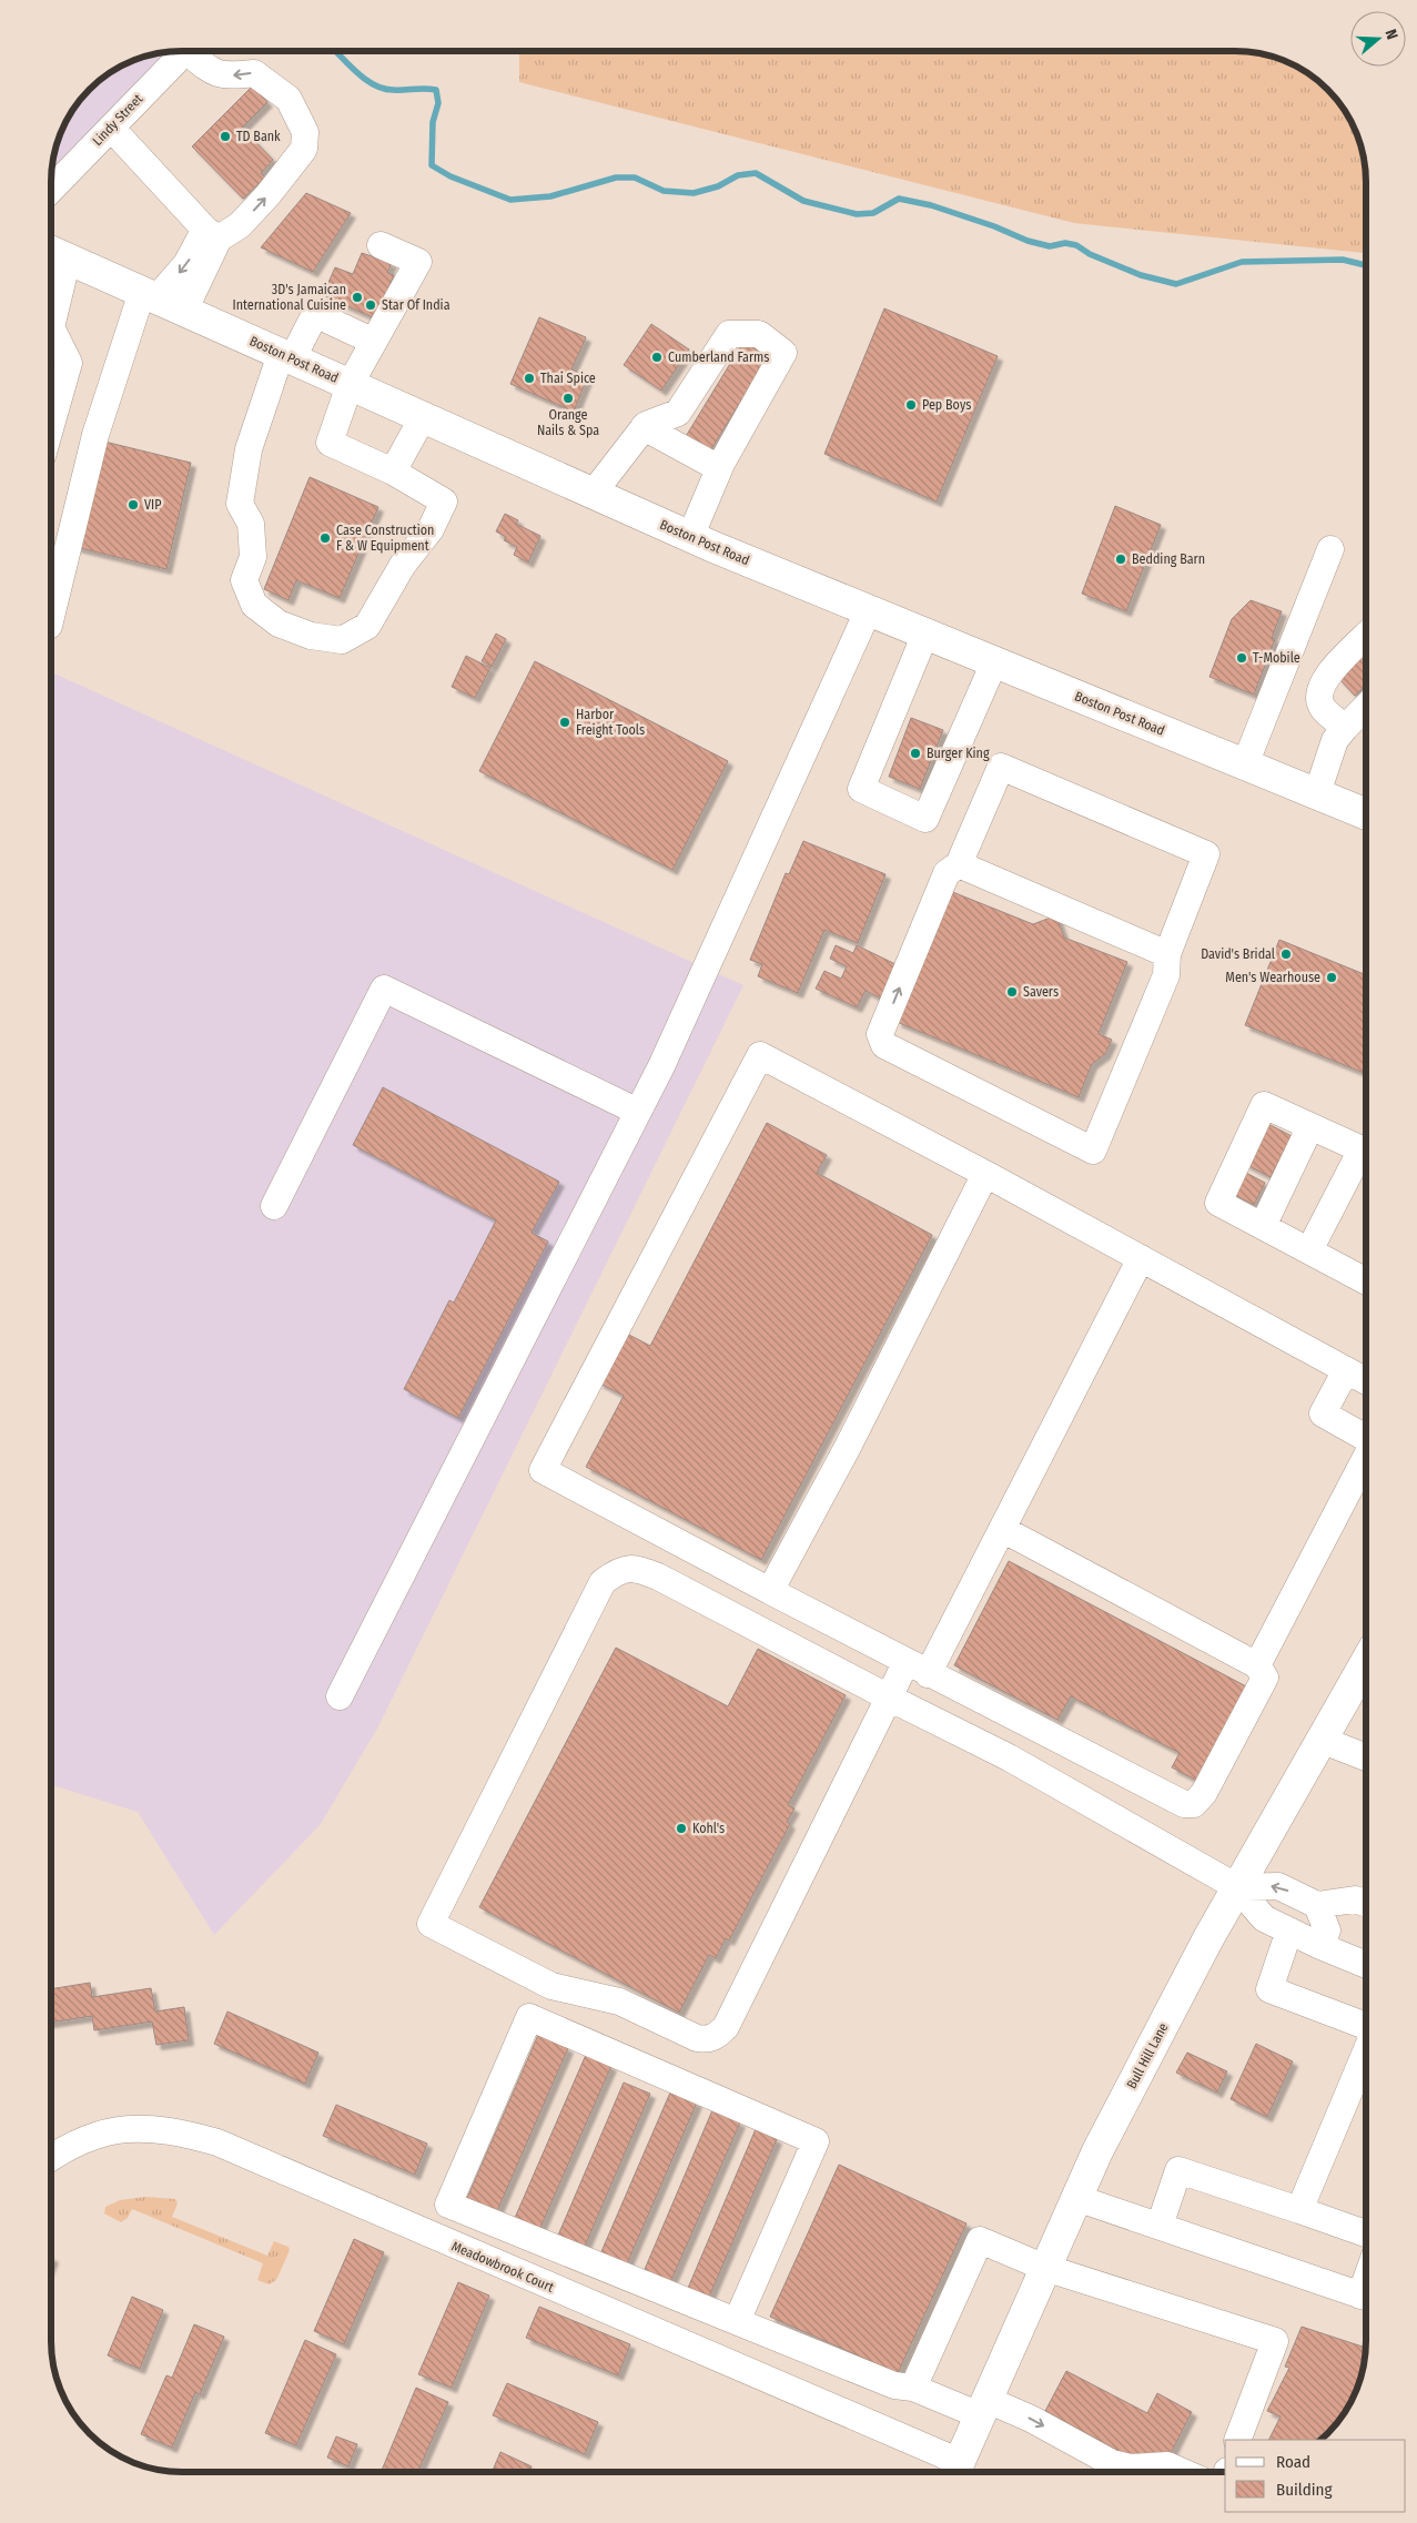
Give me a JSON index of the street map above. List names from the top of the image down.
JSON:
{
  "streets": {
    "main road": ["Boston Post Road", "Bull Hill Lane"],
    "street": ["Lindy Street", "Meadowbrook Court"]
  },
  "crossings": [
    ["Bull Hill Lane", "Meadowbrook Court"]
  ],
  "places": [
    "TD Bank",
    "3D's Jamaican International Cuisine",
    "Star Of India",
    "Cumberland Farms",
    "Thai Spice",
    "Orange Nails & Spa",
    "Pep Boys",
    "VIP",
    "Case Construction F & W Equipment",
    "Bedding Barn",
    "T-Mobile",
    "Harbor Freight Tools",
    "Burger King",
    "David's Bridal",
    "Men's Wearhouse",
    "Savers",
    "Kohl's"
  ],
  "legend": ["Road", "Building"],
  "north": "right"
}
